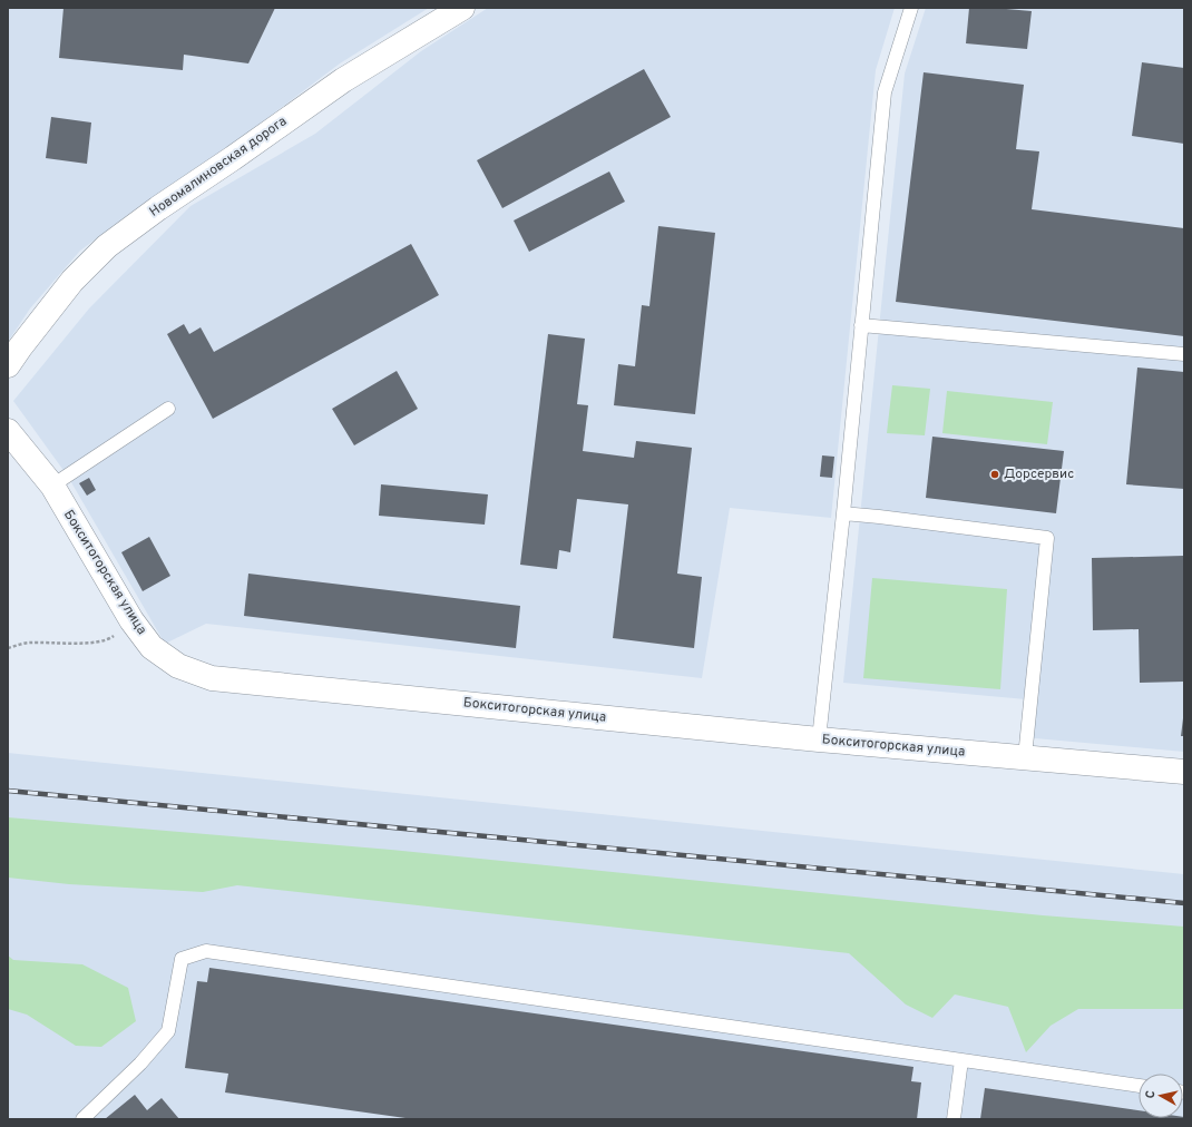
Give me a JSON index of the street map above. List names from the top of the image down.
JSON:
{
  "streets": {
    "street": ["Новомалиновская дорога", "Бокситогорская улица"]
  },
  "places": ["Дорсервис"],
  "north": "left"
}
